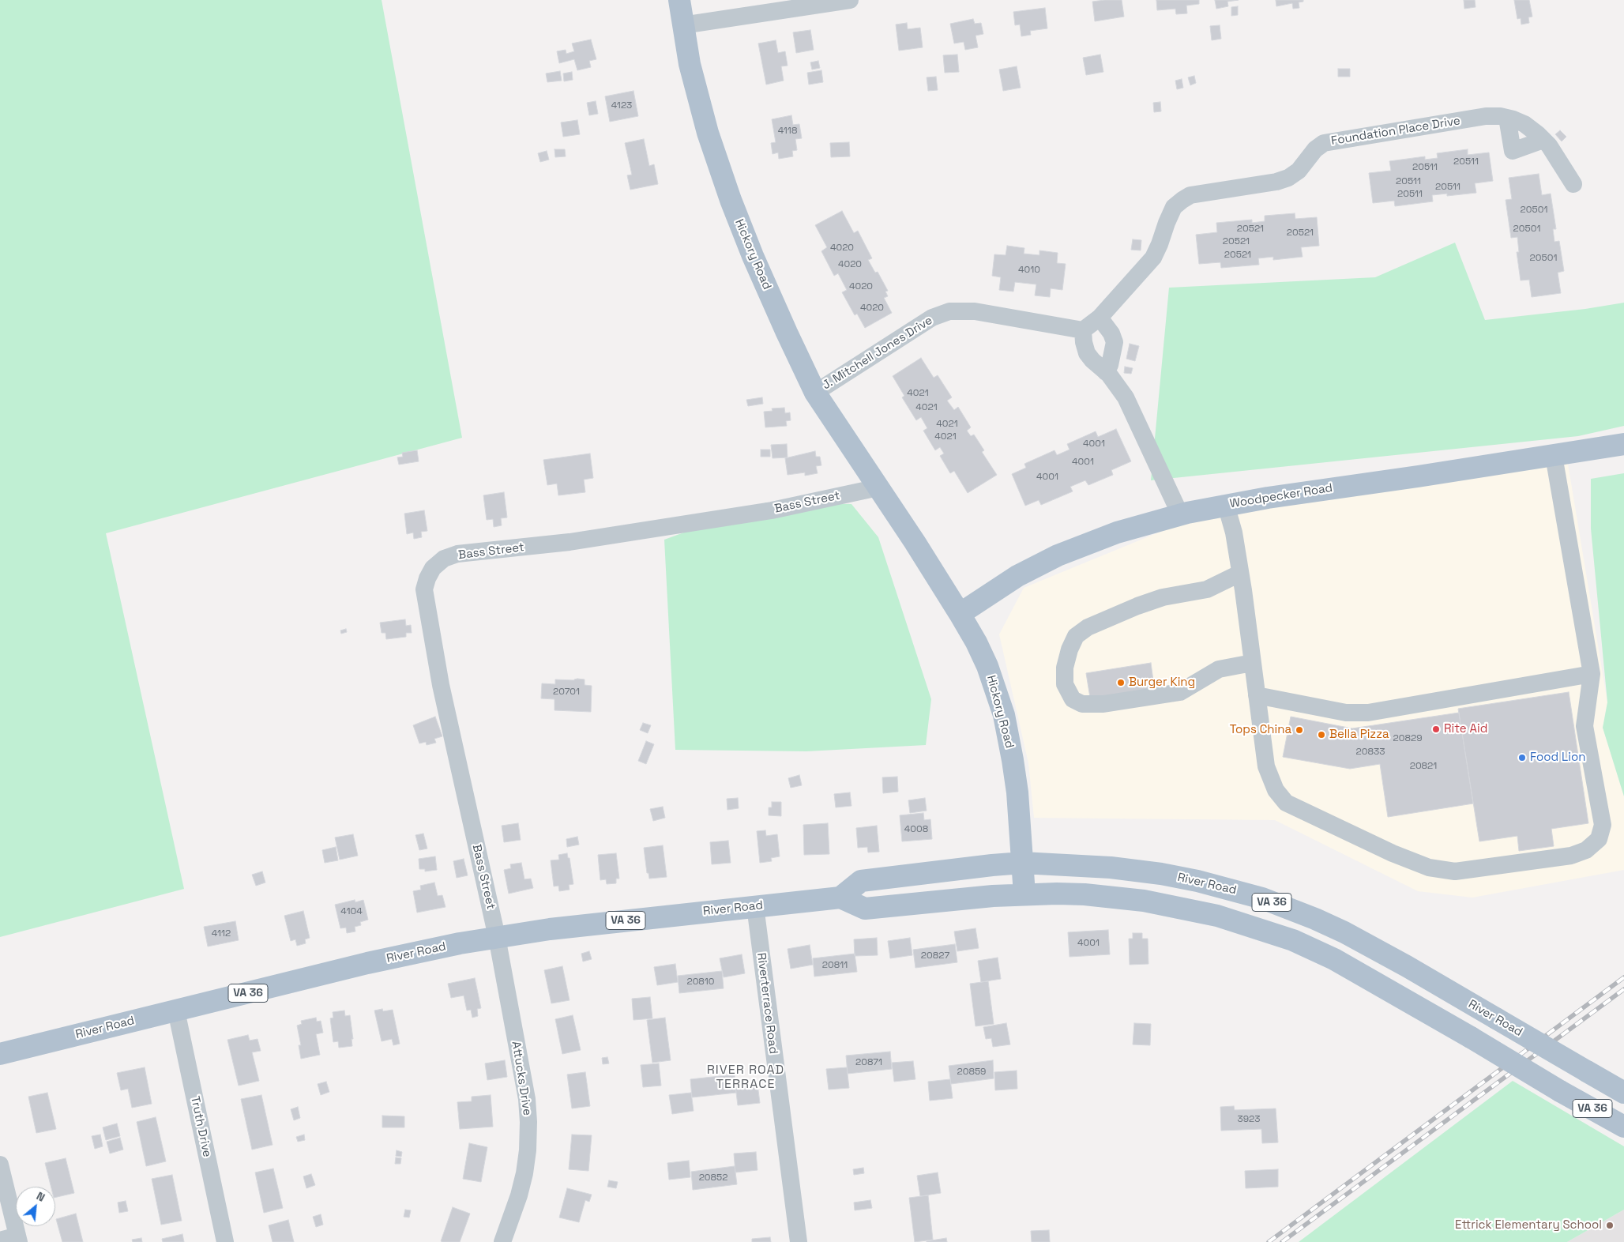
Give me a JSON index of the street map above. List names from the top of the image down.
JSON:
{
  "streets": {
    "main road": [
      "Hickory Road",
      "Woodpecker Road",
      "River Road",
      "VA 36"
    ],
    "street": [
      "Foundation Place Drive",
      "J. Mitchell Jones Drive",
      "Bass Street",
      "Riverterrace Road",
      "Attucks Drive",
      "Truth Drive"
    ]
  },
  "crossings": [
    ["Foundation Place Drive", "J. Mitchell Jones Drive"],
    ["Hickory Road", "J. Mitchell Jones Drive"],
    ["Hickory Road", "Woodpecker Road"],
    ["Hickory Road", "Bass Street"],
    ["Hickory Road", "River Road"],
    ["Hickory Road", "VA 36"],
    ["Bass Street", "River Road"],
    ["Bass Street", "Attucks Drive"],
    ["River Road", "VA 36"],
    ["River Road", "Riverterrace Road"],
    ["River Road", "Attucks Drive"],
    ["River Road", "Truth Drive"]
  ],
  "districts": ["RIVER ROAD TERRACE"],
  "places": [
    "Burger King",
    "Rite Aid",
    "Tops China",
    "Bella Pizza",
    "Food Lion",
    "Ettrick Elementary School"
  ],
  "house_numbers": [
    "4123",
    "4118",
    "20511",
    "20511",
    "20511",
    "20511",
    "20511",
    "20501",
    "20521",
    "20501",
    "20521",
    "20521",
    "4020",
    "20521",
    "20501",
    "4020",
    "4010",
    "4020",
    "4020",
    "4021",
    "4021",
    "4021",
    "4021",
    "4001",
    "4001",
    "4001",
    "20701",
    "20829",
    "20833",
    "20821",
    "4008",
    "4104",
    "4112",
    "4001",
    "20827",
    "20811",
    "20810",
    "20871",
    "20859",
    "3923",
    "20852"
  ],
  "north": "top right"
}
